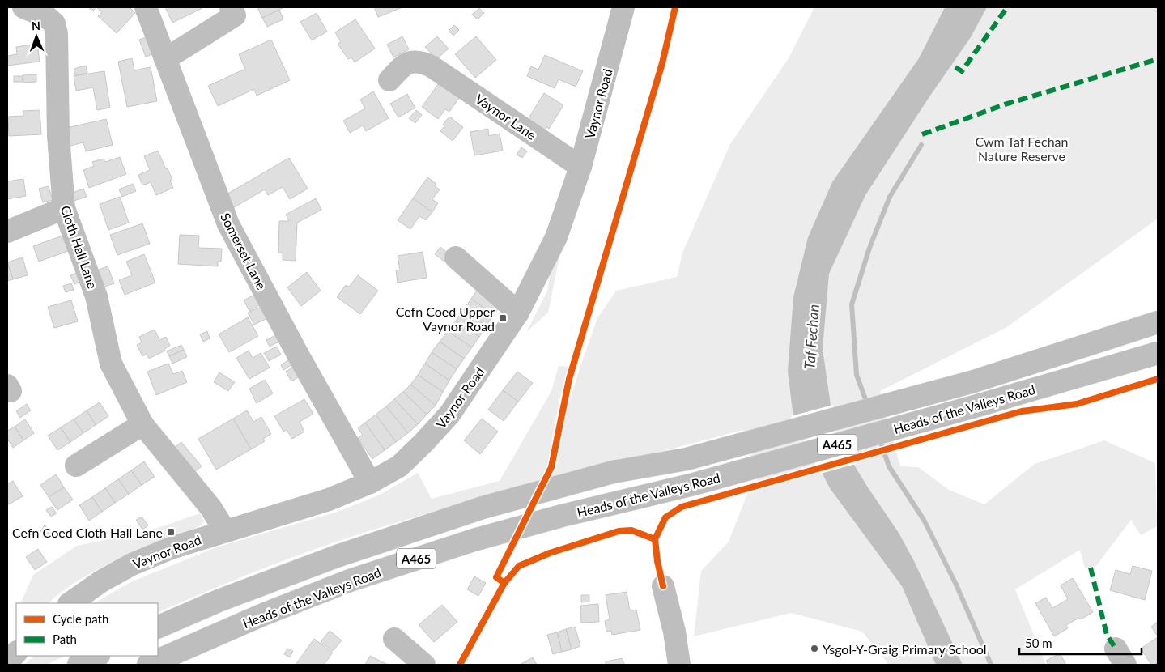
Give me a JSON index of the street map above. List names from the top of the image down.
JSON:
{
  "streets": {
    "main road": [
      "Vaynor Road",
      "Vaynor Lane",
      "Cloth Hall Lane",
      "Somerset Lane",
      "Heads of the Valleys Road",
      "A465"
    ]
  },
  "crossings": [
    ["Vaynor Road", "Vaynor Lane"],
    ["Vaynor Road", "Cloth Hall Lane"],
    ["Vaynor Road", "Somerset Lane"]
  ],
  "water": ["Taf Fechan"],
  "parks": ["Cwm Taf Fechan Nature Reserve"],
  "places": {
    "transit": ["Cefn Coed Upper Vaynor Road", "Cefn Coed Cloth Hall Lane"],
    "other": ["Ysgol-Y-Graig Primary School"]
  },
  "legend": ["Cycle path", "Path"],
  "scale_bar": "50 m",
  "north": "top"
}
